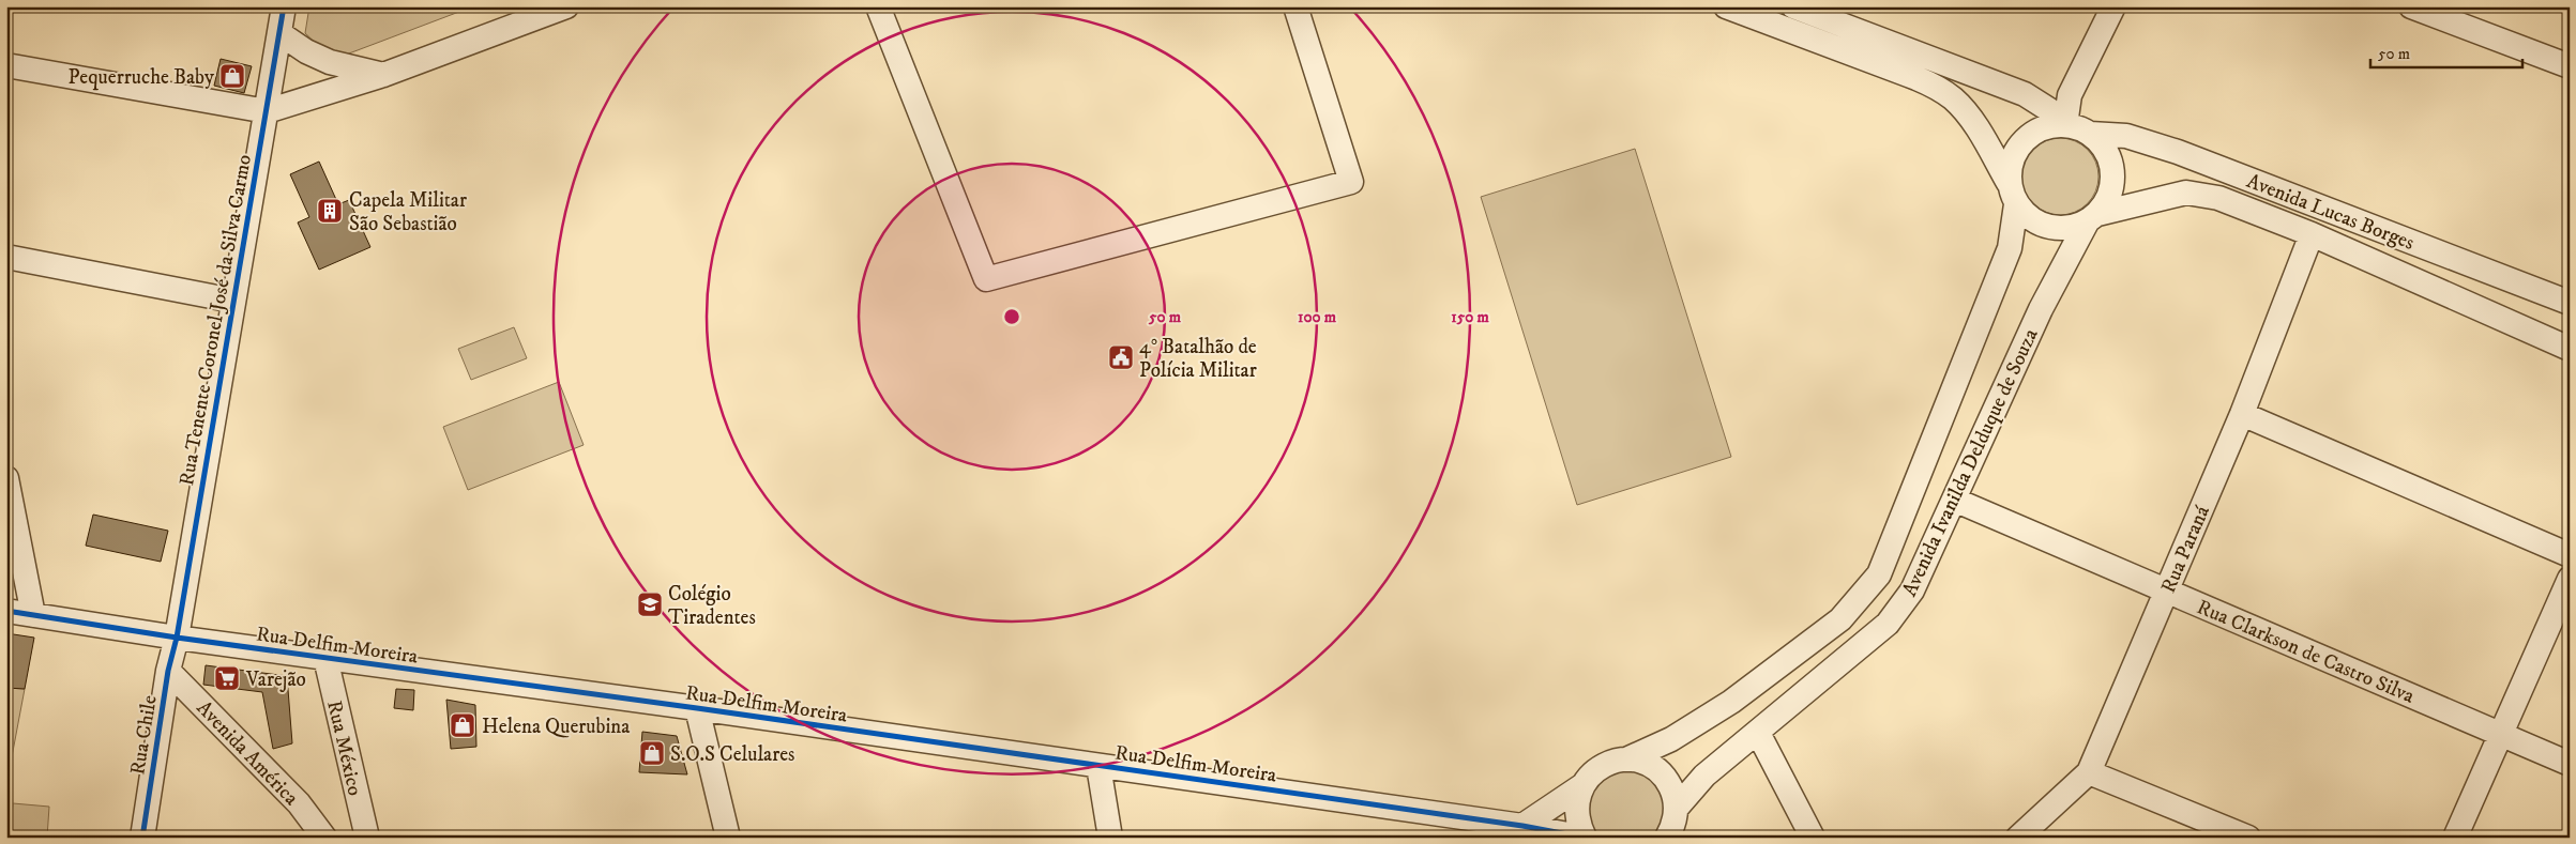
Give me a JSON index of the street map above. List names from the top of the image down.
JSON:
{
  "streets": {
    "street": [
      "Avenida Lucas Borges",
      "Rua Tenente Coronel José da Silva Carmo",
      "Avenida Ivanilda Delduque de Souza",
      "Rua Paraná",
      "Rua Delfim Moreira",
      "Rua Clarkson de Castro Silva",
      "Rua Chile",
      "Rua México",
      "Avenida América"
    ]
  },
  "crossings": [
    ["Avenida Lucas Borges", "Avenida Ivanilda Delduque de Souza"],
    ["Avenida Lucas Borges", "Rua Paraná"],
    ["Rua Tenente Coronel José da Silva Carmo", "Rua Delfim Moreira"],
    ["Rua Tenente Coronel José da Silva Carmo", "Rua Chile"],
    ["Avenida Ivanilda Delduque de Souza", "Rua Delfim Moreira"],
    ["Avenida Ivanilda Delduque de Souza", "Rua Clarkson de Castro Silva"],
    ["Rua Paraná", "Rua Clarkson de Castro Silva"],
    ["Rua Delfim Moreira", "Rua Chile"],
    ["Rua Delfim Moreira", "Rua México"],
    ["Rua Chile", "Avenida América"]
  ],
  "places": {
    "shop": ["Pequerruche Baby", "Helena Querubina", "S.O.S Celulares"],
    "building": ["Capela Militar São Sebastião"],
    "public building": ["4° Batalhão de Polícia Militar"],
    "school or university": ["Colégio Tiradentes"],
    "supermarket": ["Varejão"]
  },
  "scale_bar": "50 m",
  "rings": ["50 m", "100 m", "150 m"]
}
